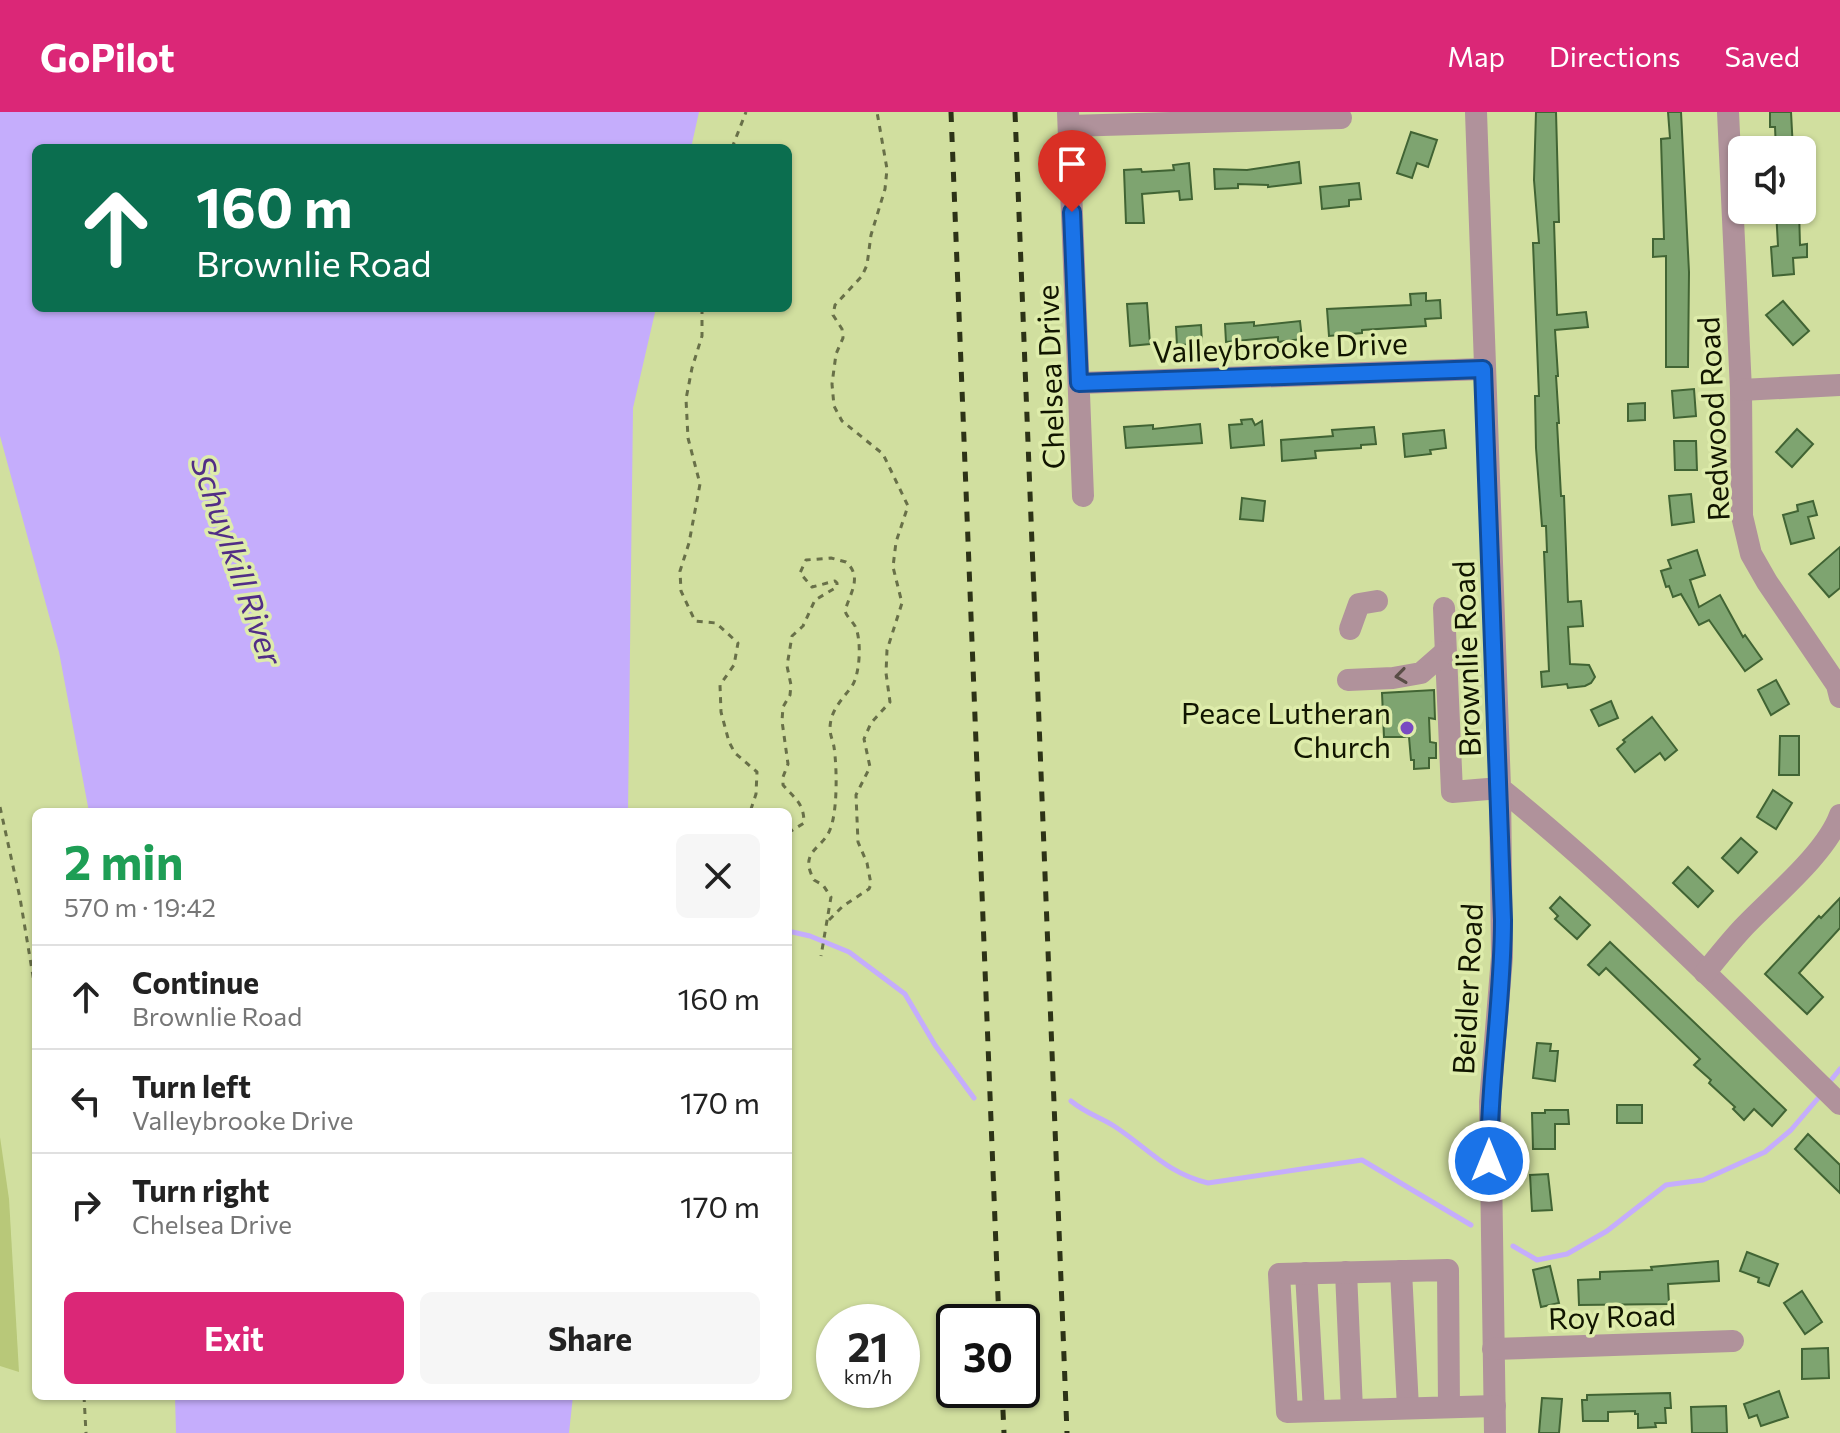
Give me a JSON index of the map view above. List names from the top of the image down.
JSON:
{
  "streets": {
    "street": [
      "Valleybrooke Drive",
      "Chelsea Drive",
      "Redwood Road",
      "Brownlie Road",
      "Beidler Road",
      "Roy Road"
    ]
  },
  "crossings": [
    ["Valleybrooke Drive", "Chelsea Drive"],
    ["Valleybrooke Drive", "Brownlie Road"],
    ["Brownlie Road", "Beidler Road"],
    ["Beidler Road", "Roy Road"]
  ],
  "water": ["Schuylkill River"],
  "places": ["Peace Lutheran Church"],
  "page": {
    "header": "GoPilot",
    "nav": ["Map", "Directions", "Saved"],
    "turn": ["160 m", "Brownlie Road"],
    "heading": ["2 min", "570 m · 19:42"],
    "list": [
      {
        "name": "Continue",
        "note": "Brownlie Road",
        "value": "160 m"
      },
      {
        "name": "Turn left",
        "note": "Valleybrooke Drive",
        "value": "170 m"
      },
      {
        "name": "Turn right",
        "note": "Chelsea Drive",
        "value": "170 m"
      }
    ],
    "buttons": ["Exit", "Share"],
    "speed": "21 km/h",
    "limit": "30"
  }
}
